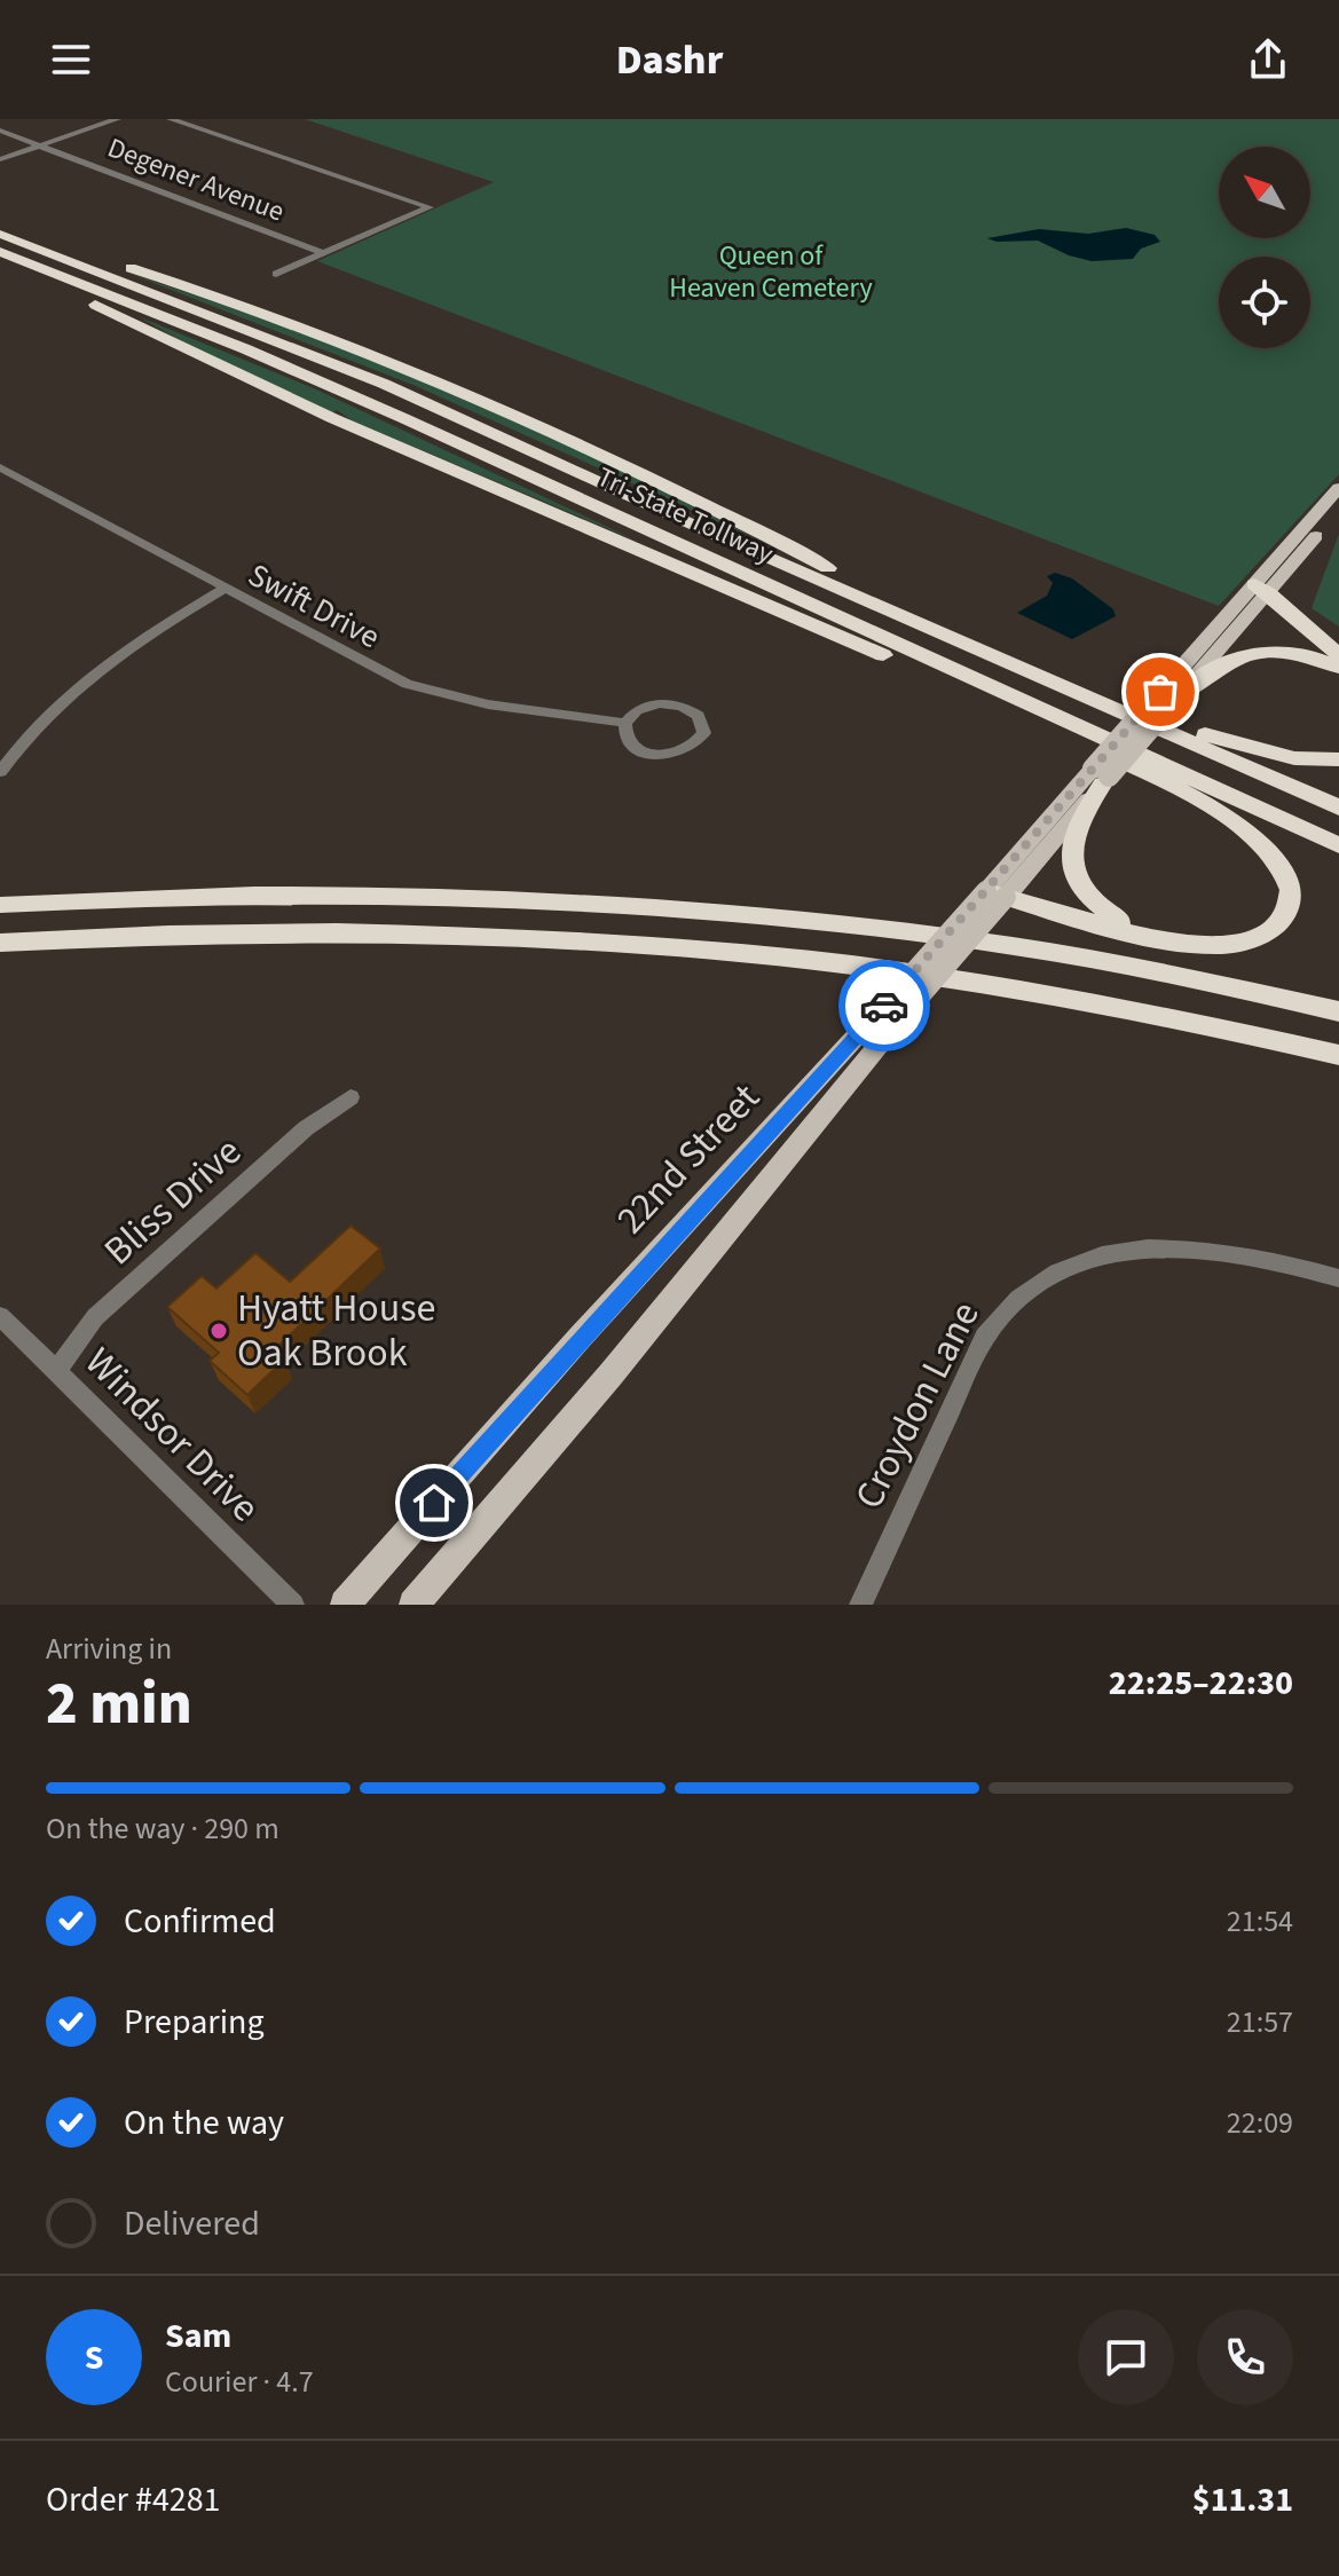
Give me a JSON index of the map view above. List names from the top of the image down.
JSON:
{
  "streets": {
    "highway": ["Tri-State Tollway"],
    "main road": ["22nd Street"],
    "street": [
      "Degener Avenue",
      "Swift Drive",
      "Bliss Drive",
      "Croydon Lane",
      "Windsor Drive"
    ]
  },
  "crossings": [
    ["Bliss Drive", "Windsor Drive"]
  ],
  "parks": ["Queen of Heaven Cemetery"],
  "places": ["Hyatt House Oak Brook"],
  "north": "top left",
  "page": {
    "header": "Dashr",
    "heading": ["2 min", "Arriving in", "22:25–22:30"],
    "panel": [
      "Sam",
      "Courier · 4.7",
      "Order #4281",
      "$11.31"
    ],
    "bar": "On the way · 290 m",
    "list": [
      ["Confirmed", "21:54"],
      ["Preparing", "21:57"],
      ["On the way", "22:09"],
      "Delivered"
    ],
    "round": "S"
  }
}
